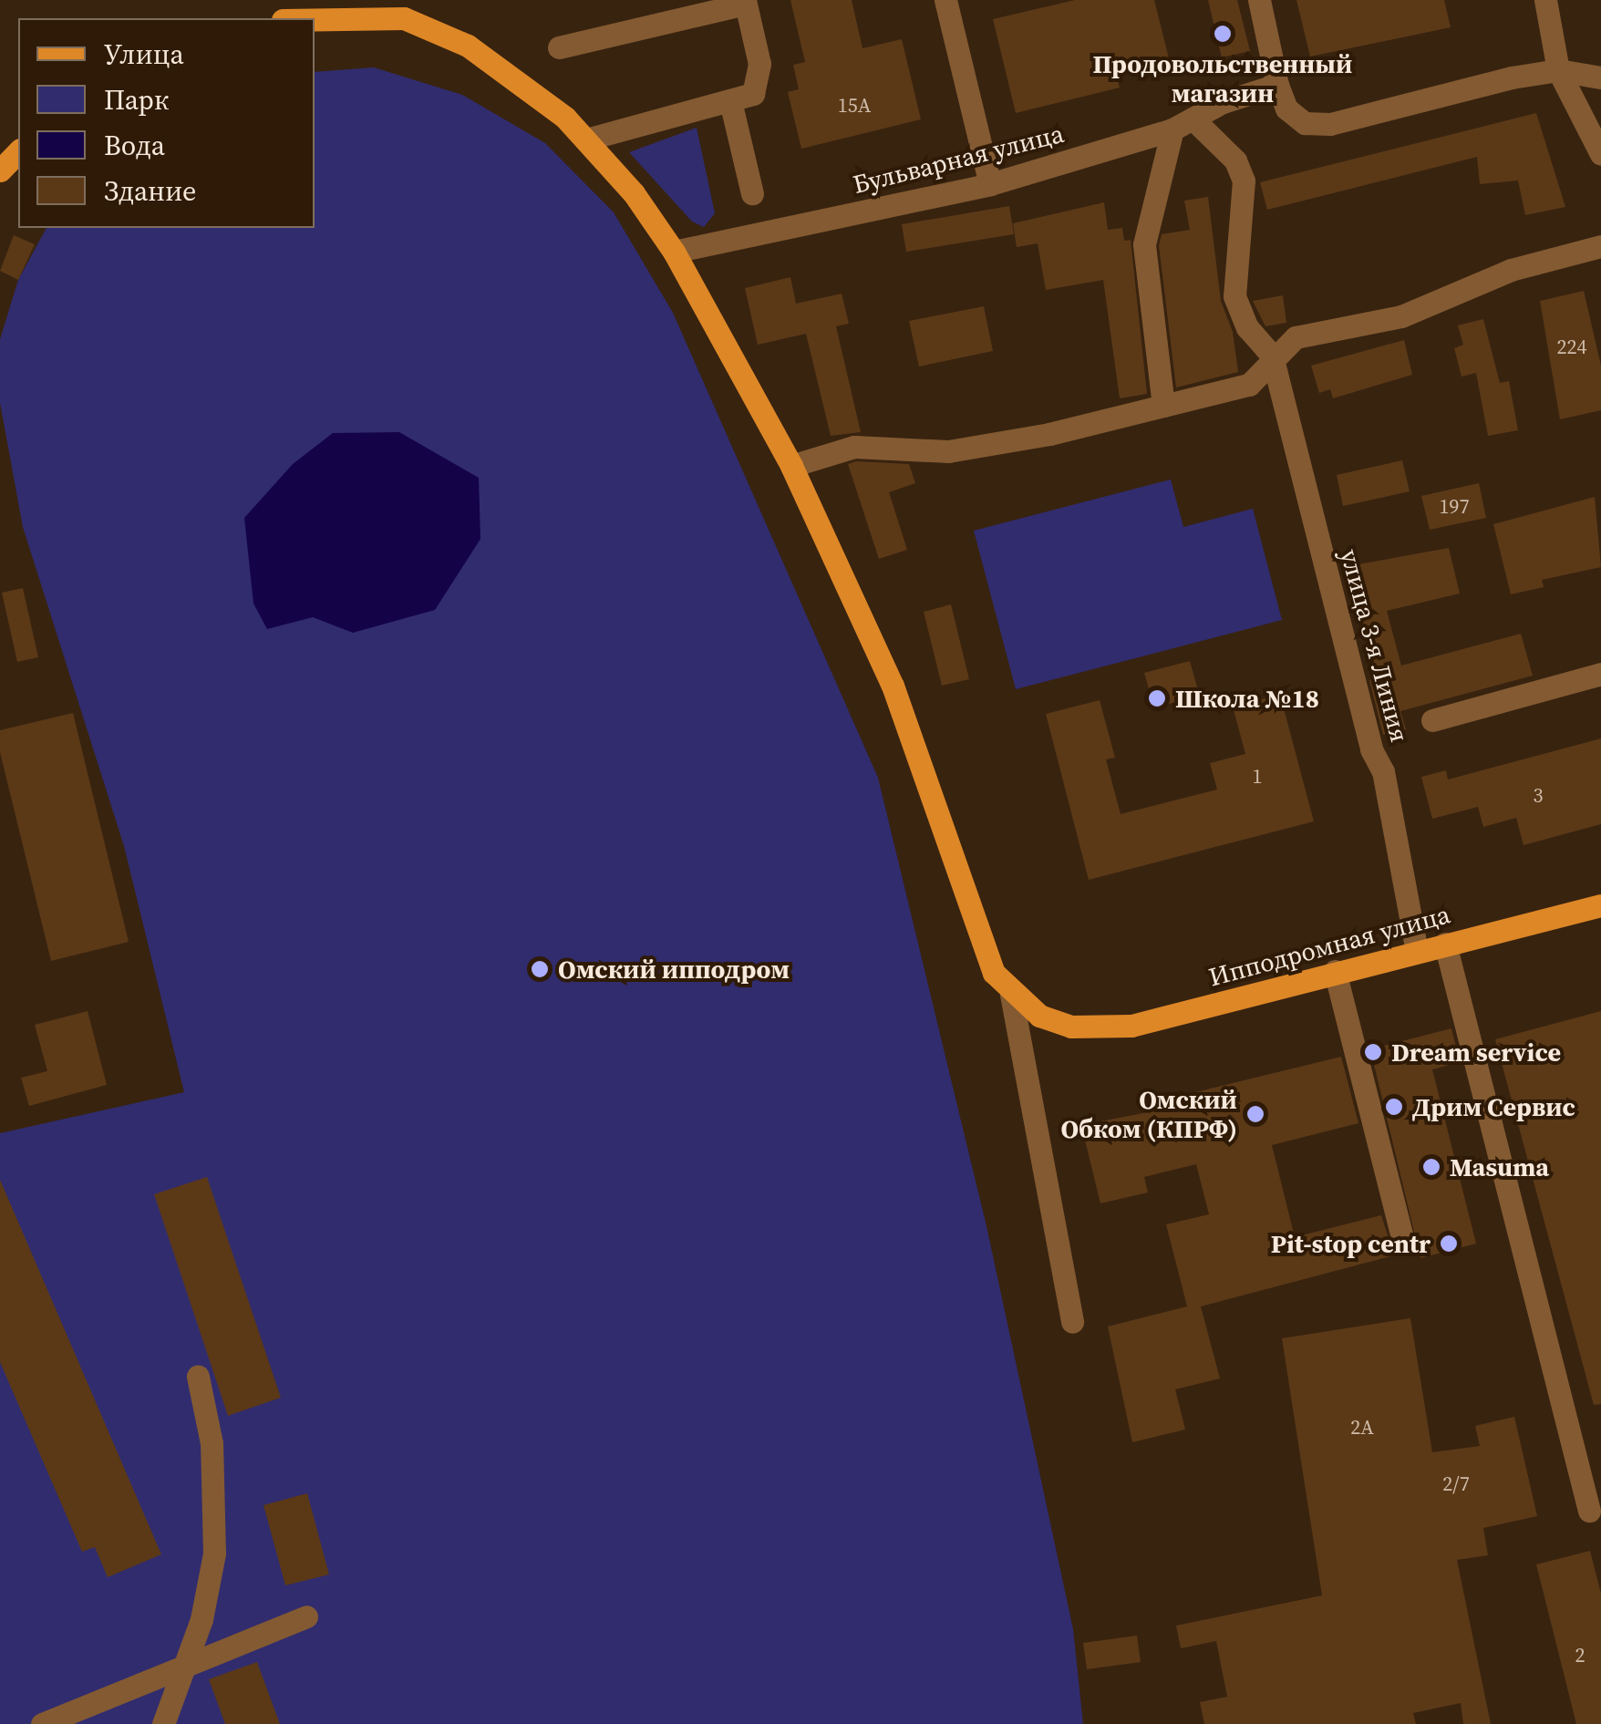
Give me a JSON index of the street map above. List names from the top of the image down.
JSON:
{
  "streets": {
    "main road": ["Ипподромная улица"],
    "street": ["Бульварная улица", "улица 3-я Линия"]
  },
  "crossings": [
    ["улица 3-я Линия", "Ипподромная улица"]
  ],
  "places": [
    "Продовольственный магазин",
    "Школа №18",
    "Омский ипподром",
    "Dream service",
    "Дрим Сервис",
    "Омский Обком (КПРФ)",
    "Masuma",
    "Pit-stop centr"
  ],
  "house_numbers": [
    "15А",
    "224",
    "197",
    "1",
    "3",
    "2А",
    "2/7",
    "2"
  ],
  "legend": [
    "Улица",
    "Парк",
    "Вода",
    "Здание"
  ]
}
